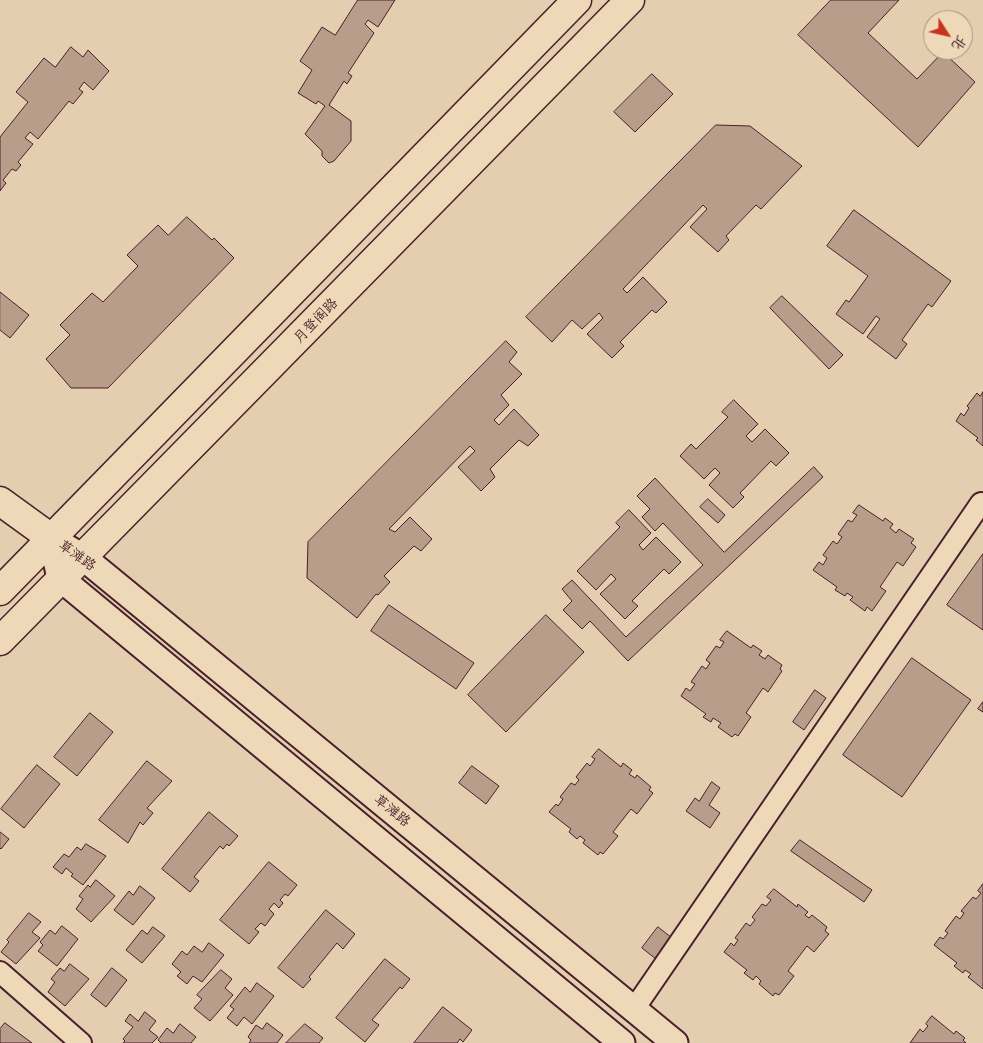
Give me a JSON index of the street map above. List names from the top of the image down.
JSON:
{
  "streets": {
    "main road": ["月登阁路"],
    "street": ["草滩路"]
  },
  "crossings": [
    ["月登阁路", "草滩路"]
  ],
  "north": "bottom right"
}
